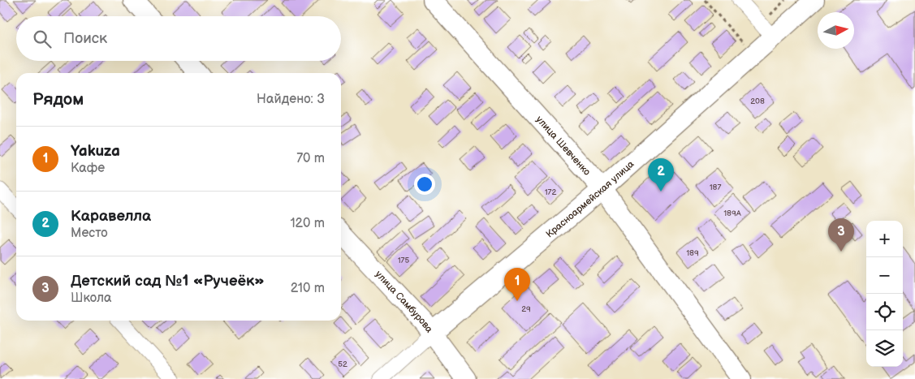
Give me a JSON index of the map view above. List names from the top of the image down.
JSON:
{
  "streets": {
    "street": ["улица Шевченко", "Красноармейская улица", "улица Самбурова"]
  },
  "crossings": [
    ["улица Шевченко", "Красноармейская улица"],
    ["Красноармейская улица", "улица Самбурова"]
  ],
  "house_numbers": [
    "208",
    "187",
    "172",
    "189А",
    "189",
    "175",
    "29",
    "52"
  ],
  "north": "right",
  "page": {
    "search": "Поиск",
    "heading": ["Рядом", "Найдено: 3"],
    "list": [
      {
        "mark": "1",
        "name": "Yakuza",
        "note": "Кафе",
        "value": "70 m"
      },
      {
        "mark": "2",
        "name": "Каравелла",
        "note": "Место",
        "value": "120 m"
      },
      {
        "mark": "3",
        "name": "Детский сад №1 «Ручеёк»",
        "note": "Школа",
        "value": "210 m"
      }
    ],
    "pins": ["2", "3", "1"],
    "map_buttons": ["+", "−"]
  }
}
